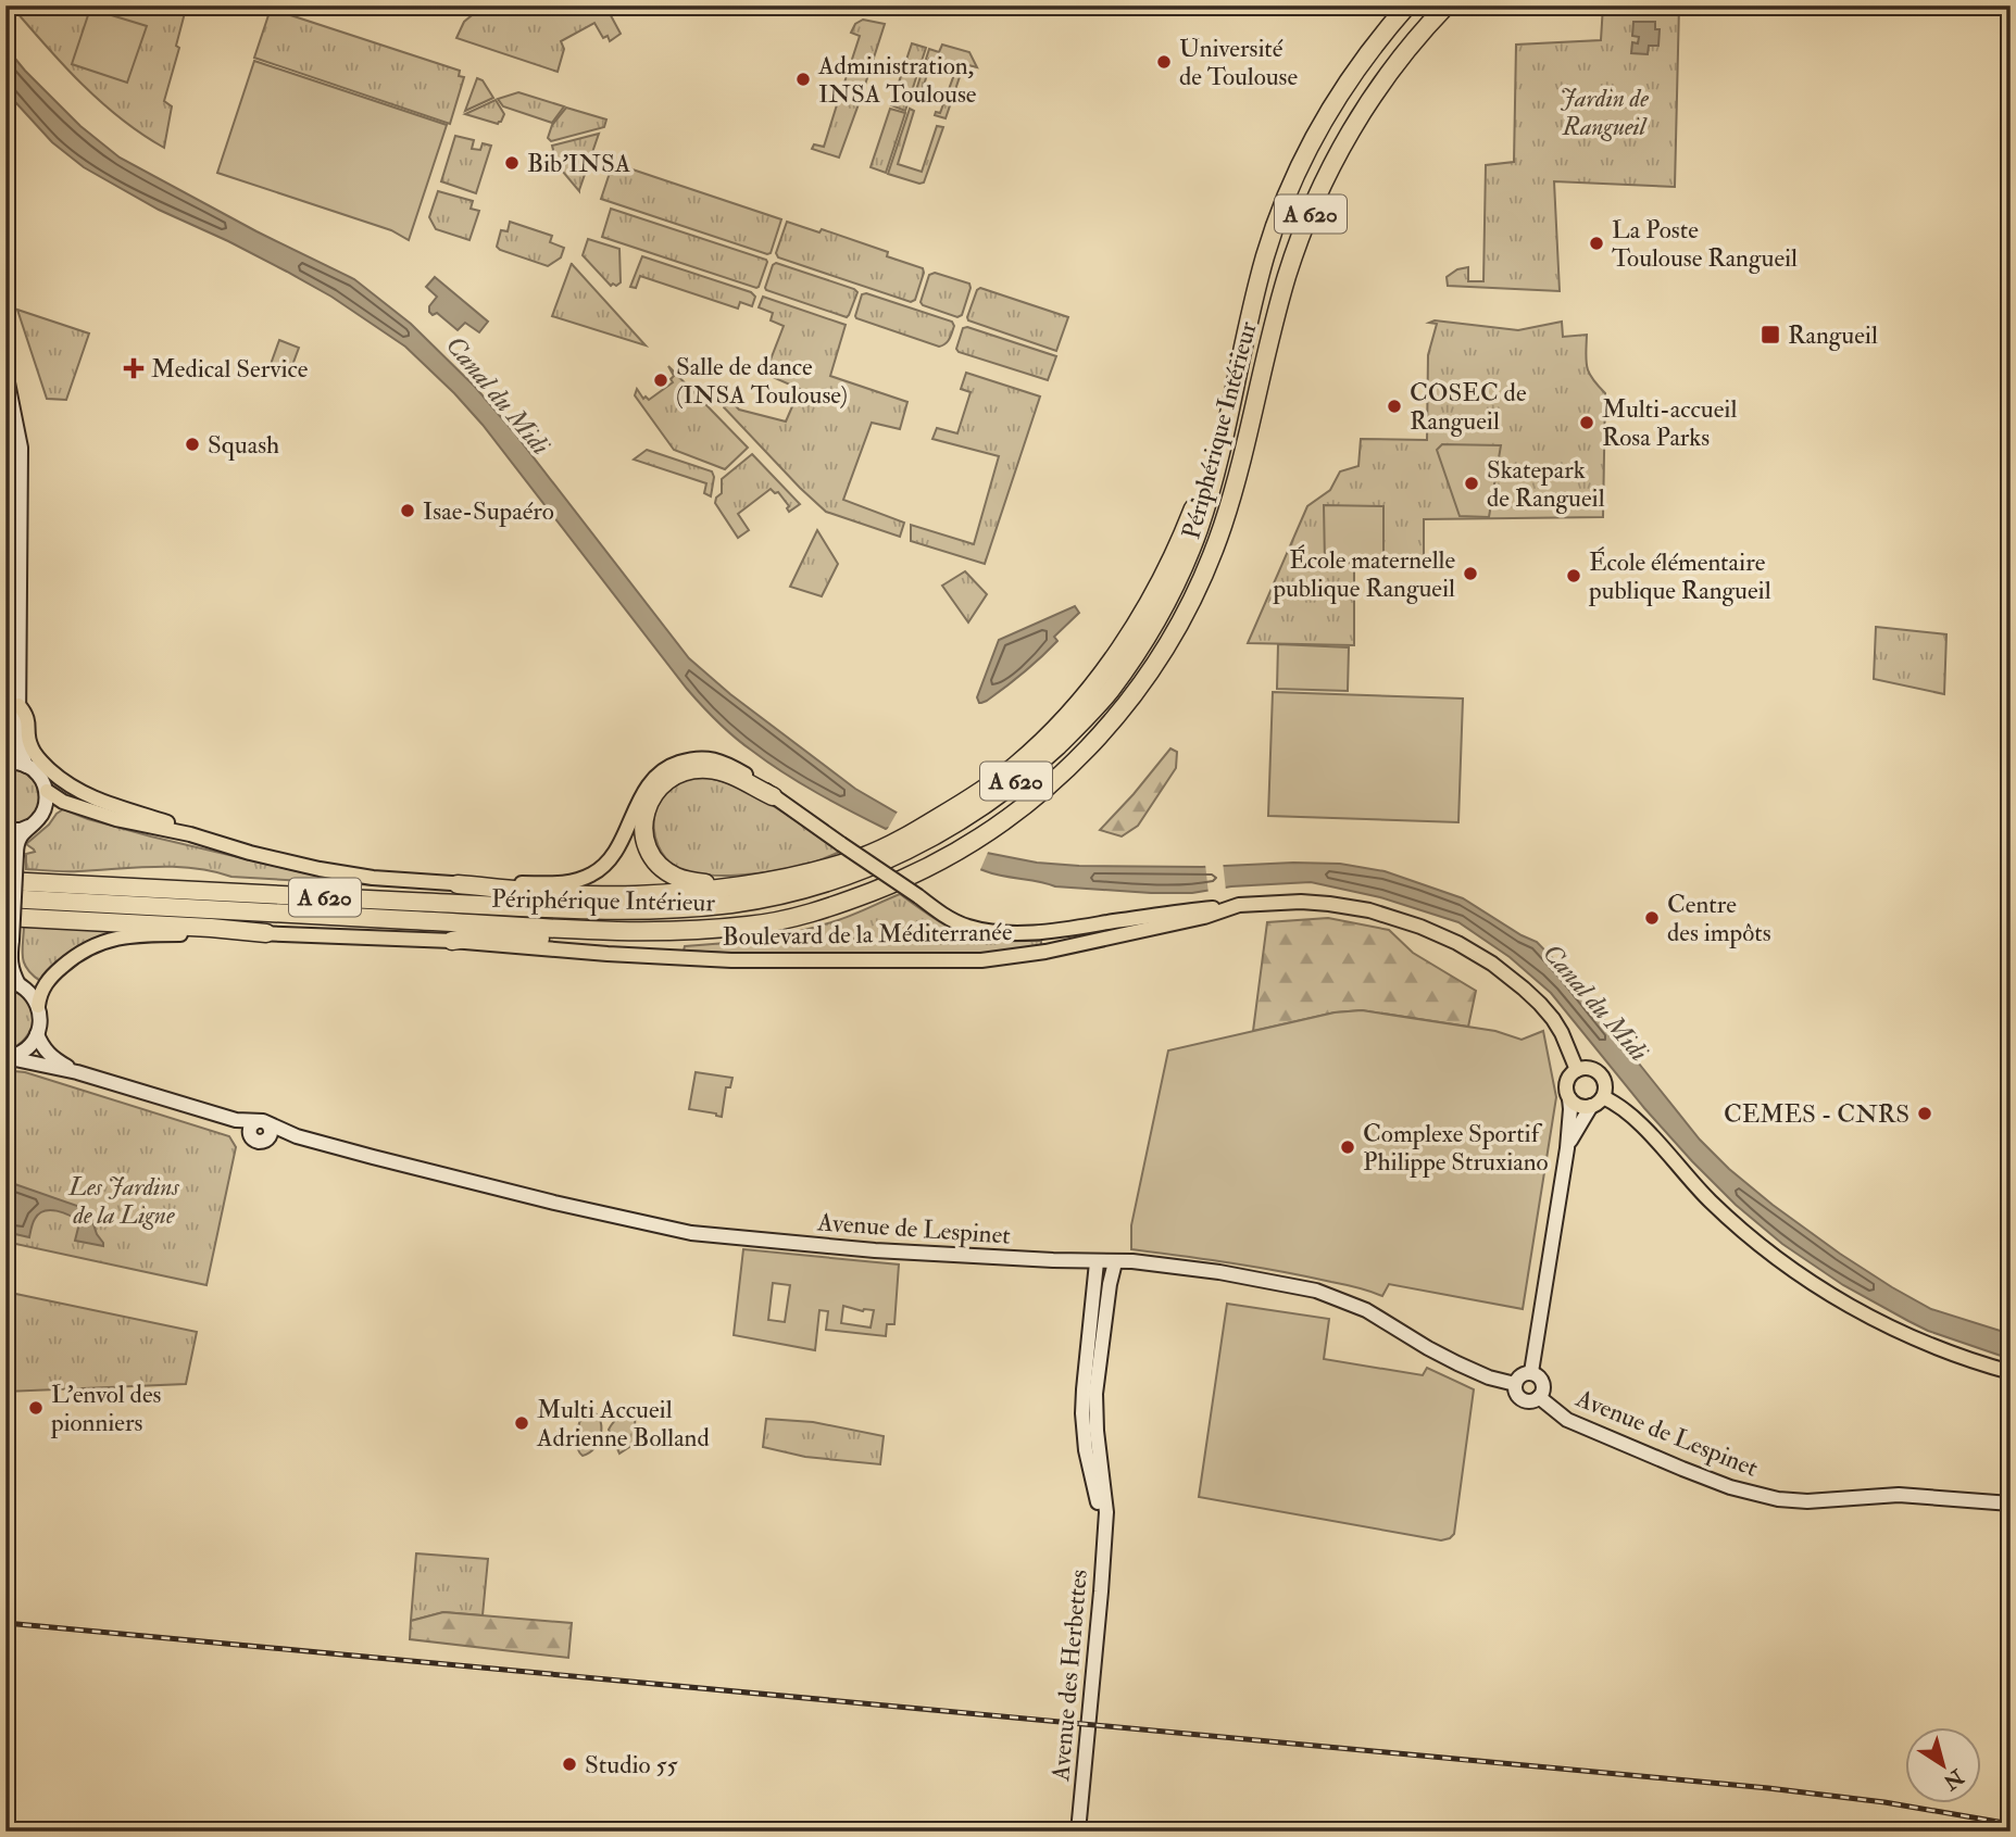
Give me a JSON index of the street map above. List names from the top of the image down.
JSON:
{
  "streets": {
    "highway": ["A 620", "Périphérique Intérieur"],
    "main road": ["Boulevard de la Méditerranée"],
    "street": ["Avenue de Lespinet", "Avenue des Herbettes"]
  },
  "crossings": [
    ["Avenue de Lespinet", "Avenue des Herbettes"]
  ],
  "water": ["Canal du Midi"],
  "parks": ["Jardin de Rangueil", "Les Jardins de la Ligne"],
  "places": {
    "other": [
      "Université de Toulouse",
      "Administration, INSA Toulouse",
      "Bib'INSA",
      "La Poste Toulouse Rangueil",
      "Salle de dance (INSA Toulouse)",
      "COSEC de Rangueil",
      "Multi-accueil Rosa Parks",
      "Squash",
      "Skatepark de Rangueil",
      "Isae-Supaéro",
      "École maternelle publique Rangueil",
      "École élémentaire publique Rangueil",
      "Centre des impôts",
      "CEMES - CNRS",
      "Complexe Sportif Philippe Struxiano",
      "L'envol des pionniers",
      "Multi Accueil Adrienne Bolland",
      "Studio 55"
    ],
    "transit": ["Rangueil"],
    "health": ["Medical Service"]
  },
  "north": "bottom right"
}
